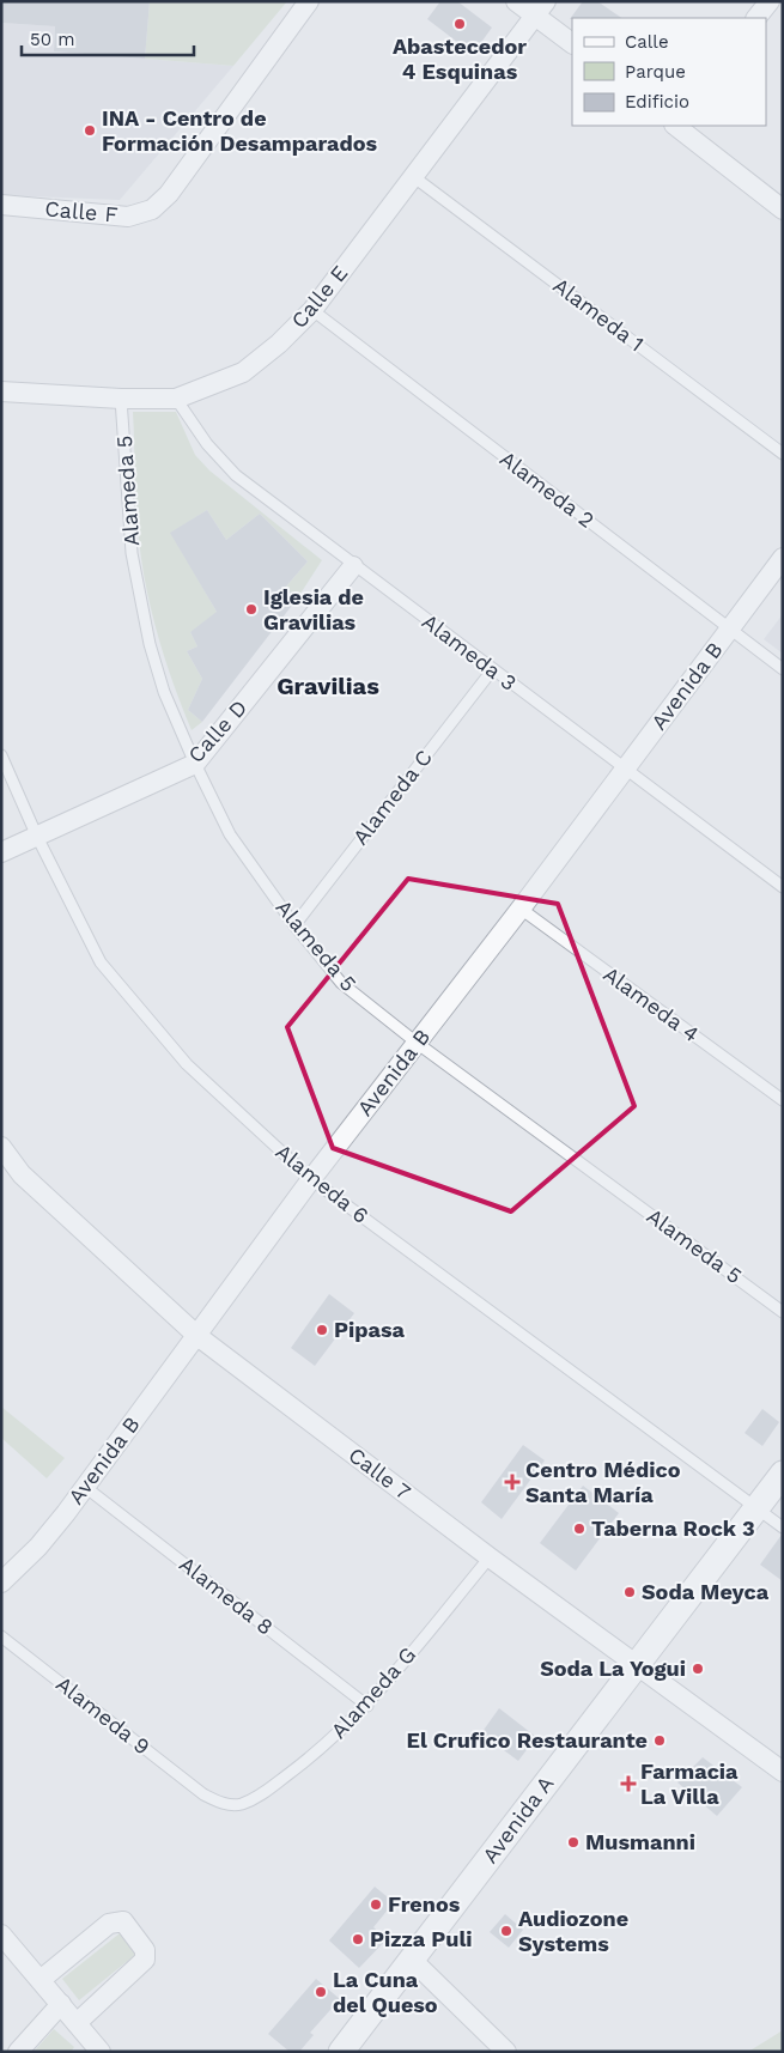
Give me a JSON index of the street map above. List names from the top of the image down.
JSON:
{
  "streets": {
    "street": [
      "Calle F",
      "Calle E",
      "Avenida B",
      "Calle D",
      "Calle 7",
      "Avenida A"
    ],
    "lane": [
      "Alameda 1",
      "Alameda 2",
      "Alameda 5",
      "Alameda 3",
      "Alameda C",
      "Alameda 4",
      "Alameda 6",
      "Alameda 8",
      "Alameda G",
      "Alameda 9"
    ]
  },
  "crossings": [
    ["Calle E", "Alameda 1"],
    ["Calle E", "Alameda 2"],
    ["Calle E", "Alameda 5"],
    ["Calle E", "Alameda 3"],
    ["Alameda 2", "Avenida B"],
    ["Alameda 5", "Avenida B"],
    ["Alameda 5", "Calle D"],
    ["Alameda 5", "Alameda C"],
    ["Alameda 3", "Avenida B"],
    ["Alameda 3", "Calle D"],
    ["Alameda 3", "Alameda C"],
    ["Avenida B", "Alameda 4"],
    ["Avenida B", "Alameda 6"],
    ["Avenida B", "Calle 7"],
    ["Avenida B", "Alameda 8"],
    ["Calle D", "Alameda 6"],
    ["Alameda 6", "Avenida A"],
    ["Calle 7", "Alameda G"],
    ["Calle 7", "Avenida A"],
    ["Alameda 8", "Alameda G"],
    ["Alameda G", "Alameda 9"]
  ],
  "districts": ["Gravilias"],
  "places": {
    "other": [
      "Abastecedor 4 Esquinas",
      "INA - Centro de Formación Desamparados",
      "Iglesia de Gravilias",
      "Pipasa",
      "Taberna Rock 3",
      "Soda Meyca",
      "Soda La Yogui",
      "El Crufico Restaurante",
      "Musmanni",
      "Frenos",
      "Audiozone Systems",
      "Pizza Puli",
      "La Cuna del Queso"
    ],
    "health": ["Centro Médico Santa María", "Farmacia La Villa"]
  },
  "legend": ["Calle", "Parque", "Edificio"],
  "scale_bar": "50 m"
}
